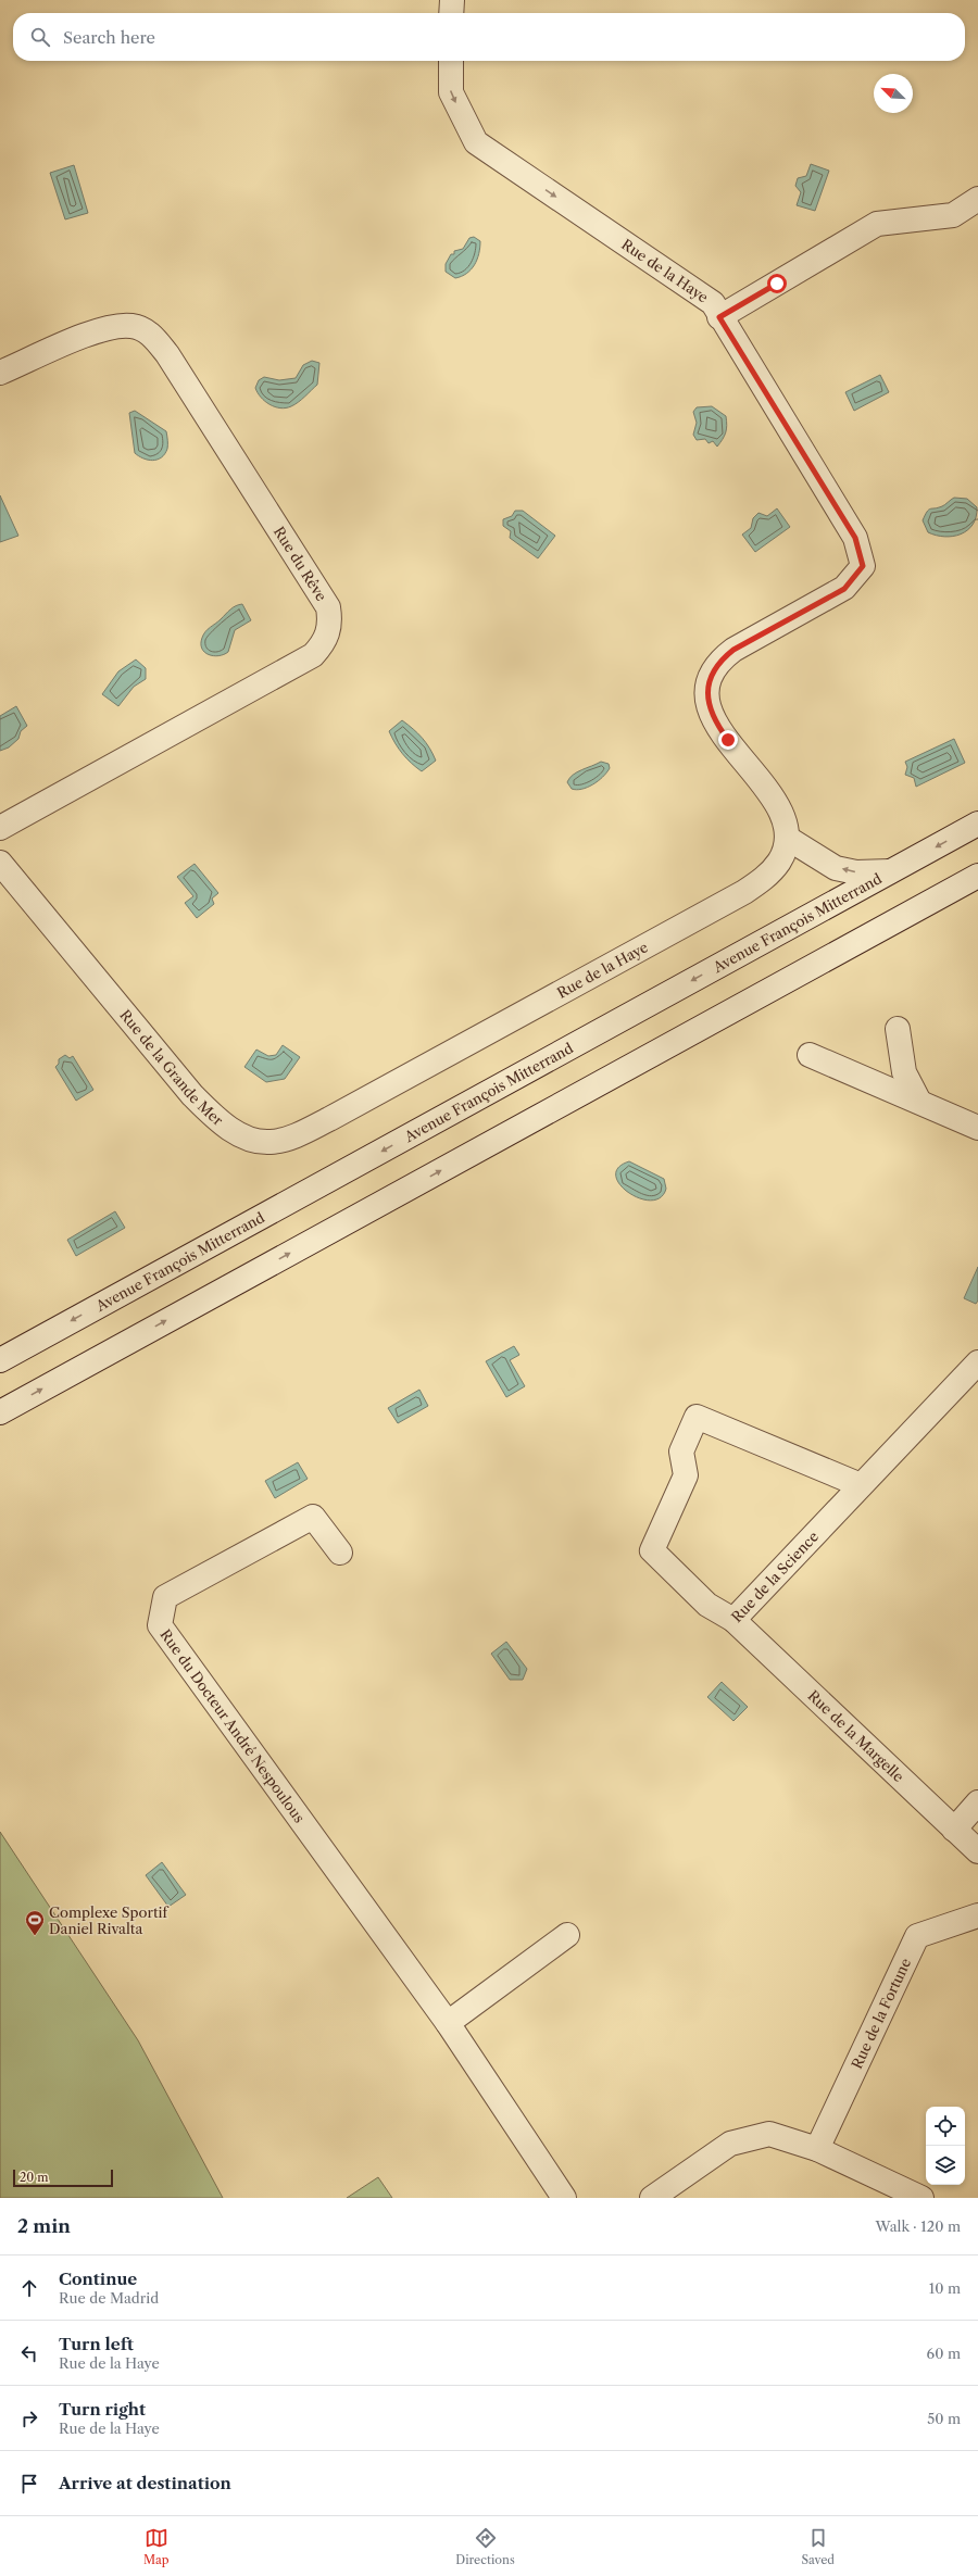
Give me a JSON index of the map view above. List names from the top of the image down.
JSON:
{
  "streets": {
    "street": [
      "Rue de la Haye",
      "Rue du Rêve",
      "Avenue François Mitterrand",
      "Rue de la Grande Mer",
      "Rue de la Science",
      "Rue du Docteur André Nespoulous",
      "Rue de la Margelle",
      "Rue de la Fortune"
    ]
  },
  "crossings": [
    ["Rue de la Haye", "Rue de la Grande Mer"],
    ["Rue de la Science", "Rue de la Margelle"]
  ],
  "places": {
    "sports": ["Complexe Sportif Daniel Rivalta"]
  },
  "scale_bar": "20 m",
  "north": "top left",
  "page": {
    "search": "Search here",
    "scale": "20 m",
    "heading": ["2 min", "Walk · 120 m"],
    "list": [
      ["Continue", "Rue de Madrid", "10 m"],
      ["Turn left", "Rue de la Haye", "60 m"],
      ["Turn right", "Rue de la Haye", "50 m"],
      "Arrive at destination"
    ],
    "nav": ["Map", "Directions", "Saved"]
  }
}
